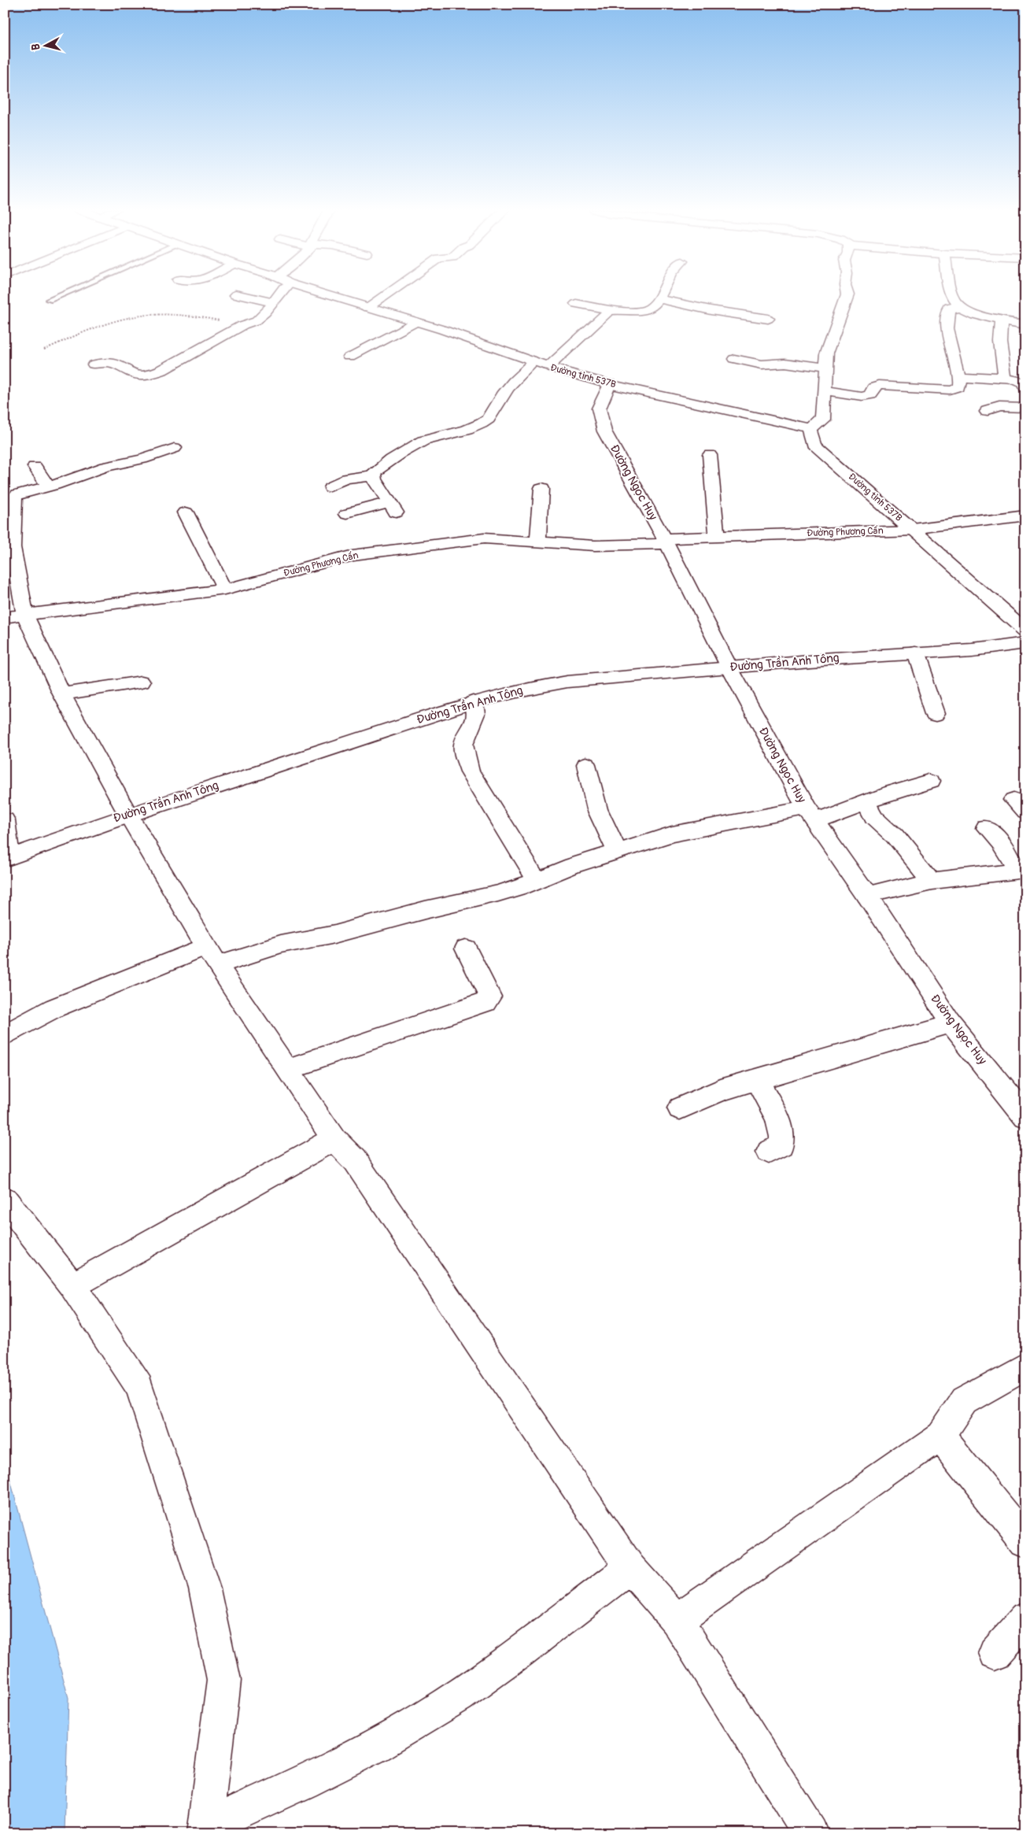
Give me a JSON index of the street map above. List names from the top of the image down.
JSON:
{
  "streets": {
    "street": [
      "Đường tỉnh 537B",
      "Đường Ngọc Huy",
      "Đường Phương Cấn",
      "Đường Trần Anh Tông"
    ]
  },
  "crossings": [
    ["Đường tỉnh 537B", "Đường Ngọc Huy"],
    ["Đường tỉnh 537B", "Đường Phương Cấn"],
    ["Đường Ngọc Huy", "Đường Phương Cấn"],
    ["Đường Ngọc Huy", "Đường Trần Anh Tông"]
  ],
  "north": "left"
}
